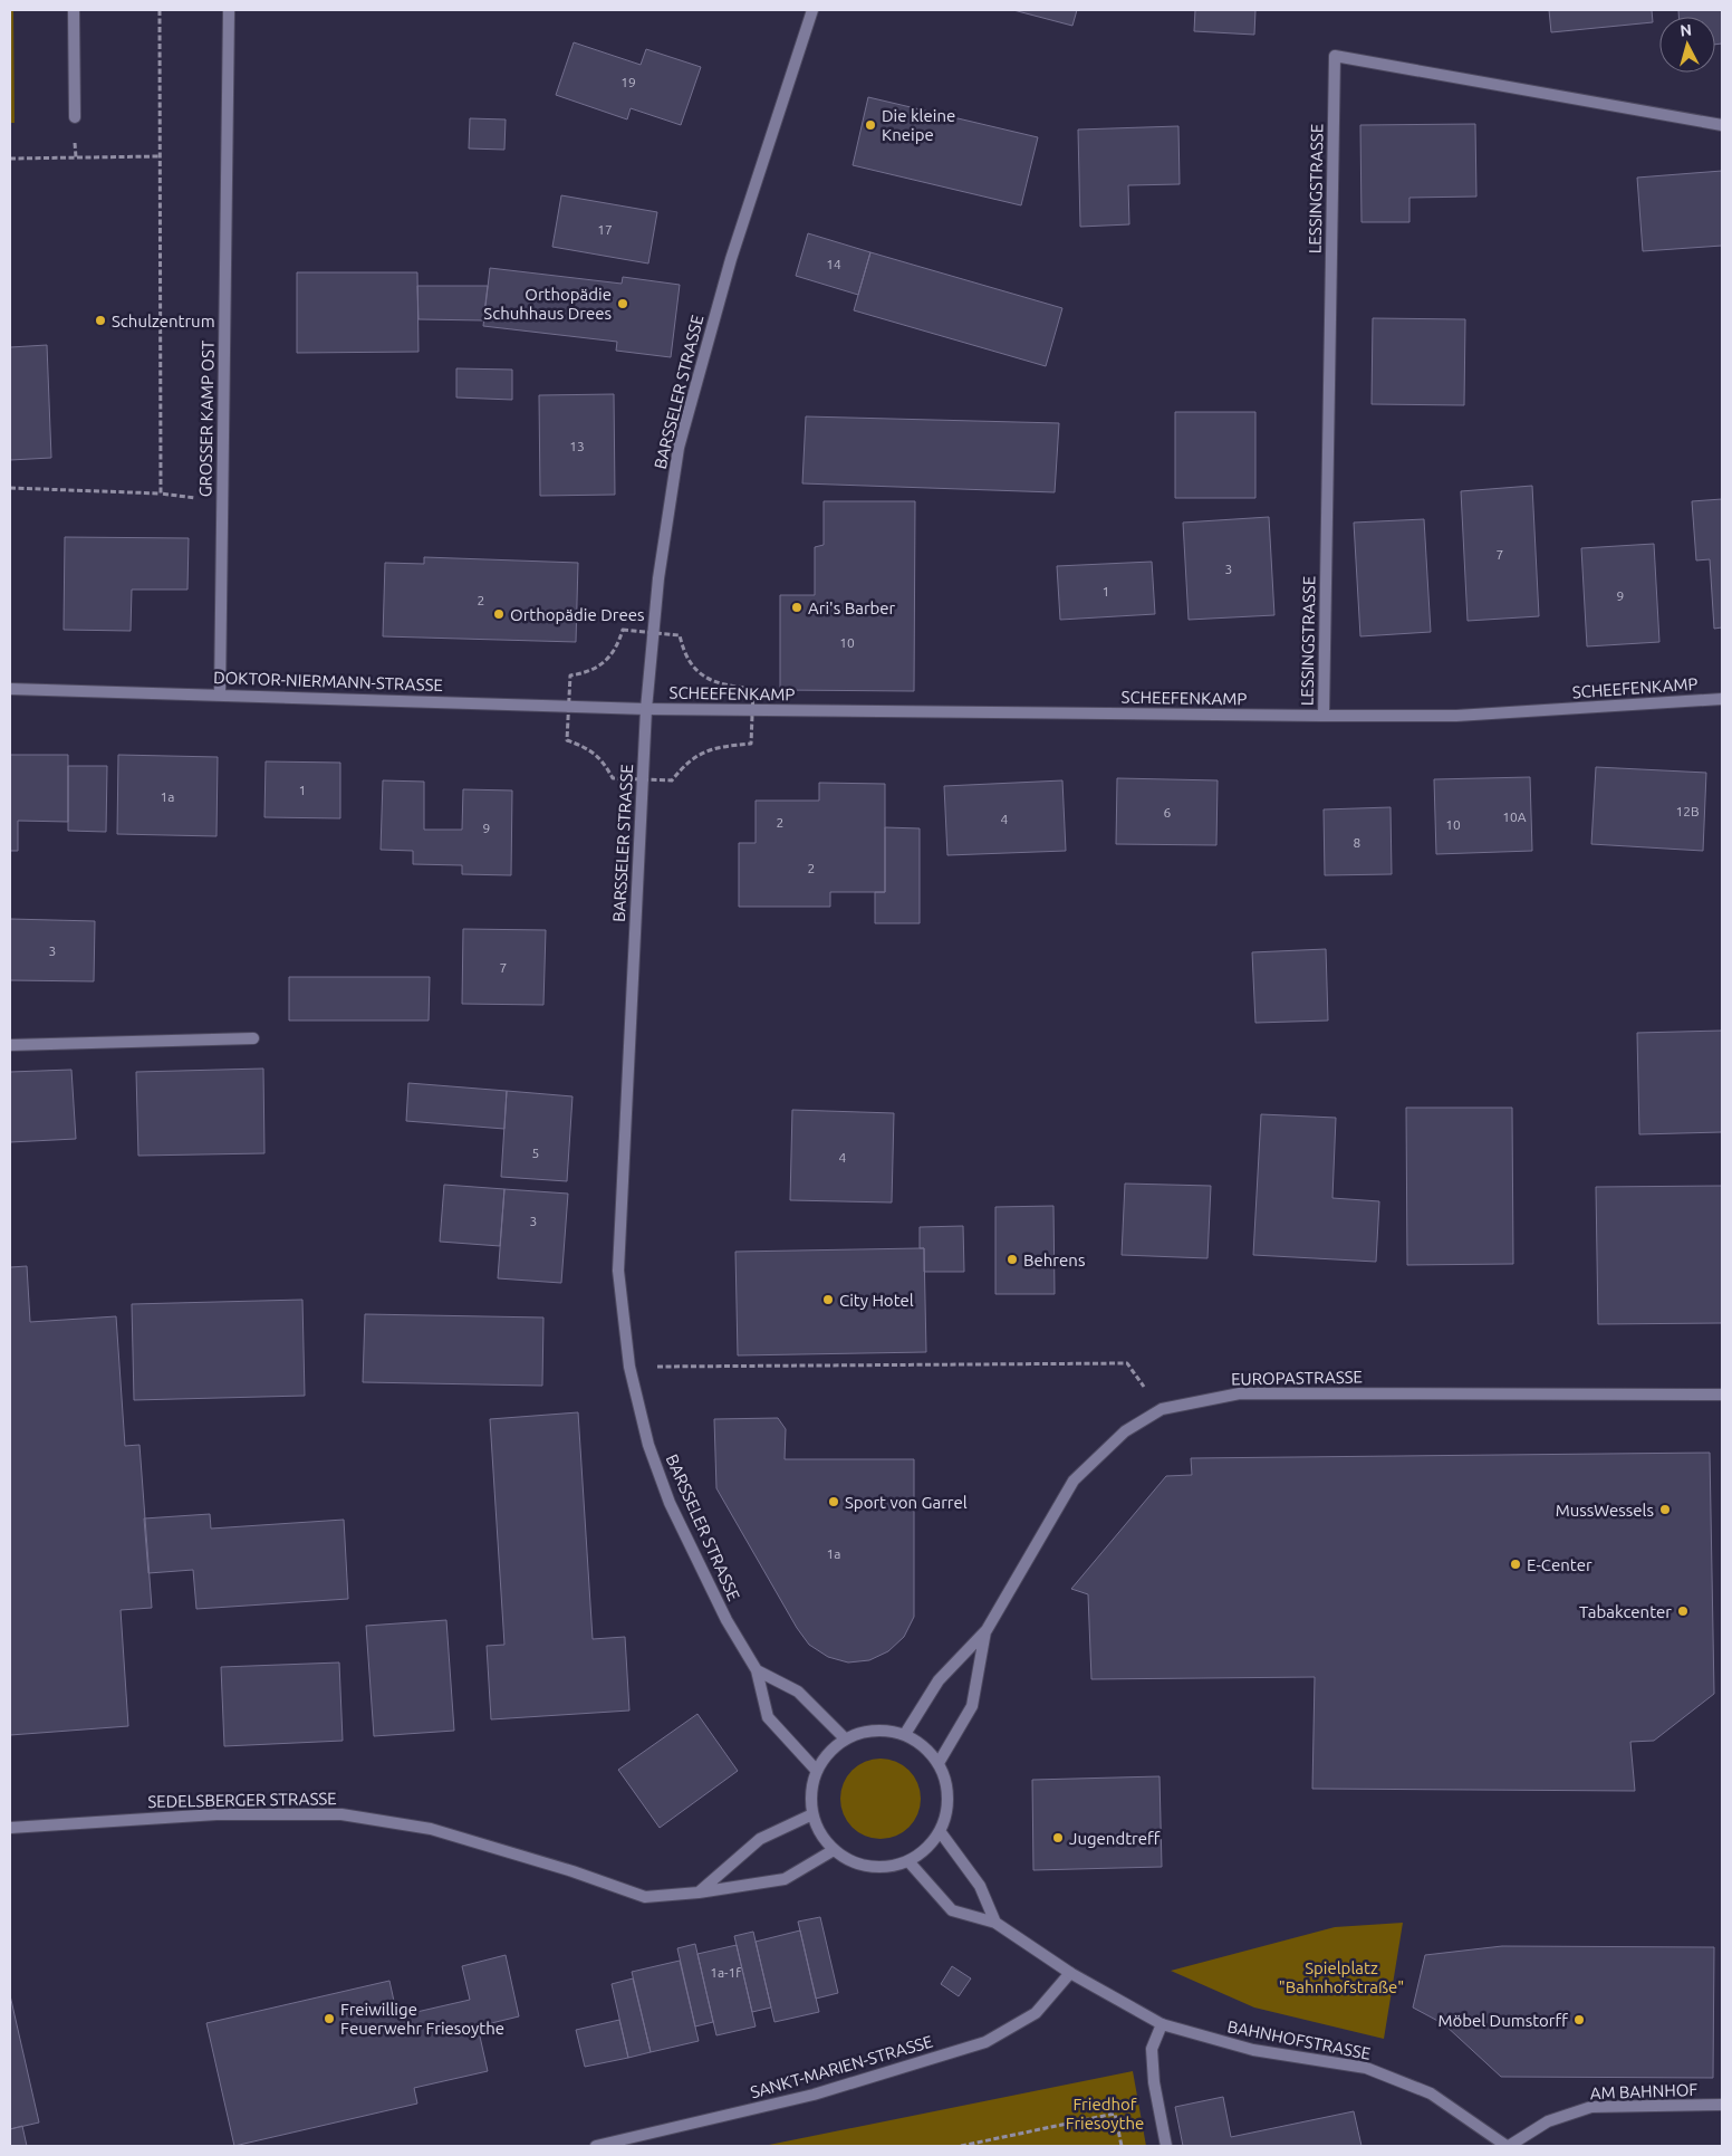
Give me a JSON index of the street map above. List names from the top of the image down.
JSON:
{
  "streets": {
    "street": [
      "LESSINGSTRASSE",
      "BARSSELER STRASSE",
      "GROSSER KAMP OST",
      "DOKTOR-NIERMANN-STRASSE",
      "SCHEEFENKAMP",
      "EUROPASTRASSE",
      "SEDELSBERGER STRASSE",
      "BAHNHOFSTRASSE",
      "SANKT-MARIEN-STRASSE",
      "AM BAHNHOF"
    ]
  },
  "crossings": [
    ["LESSINGSTRASSE", "SCHEEFENKAMP"],
    ["BARSSELER STRASSE", "DOKTOR-NIERMANN-STRASSE"],
    ["BARSSELER STRASSE", "SCHEEFENKAMP"],
    ["BARSSELER STRASSE", "EUROPASTRASSE"],
    ["BARSSELER STRASSE", "SEDELSBERGER STRASSE"],
    ["BARSSELER STRASSE", "BAHNHOFSTRASSE"],
    ["GROSSER KAMP OST", "DOKTOR-NIERMANN-STRASSE"],
    ["DOKTOR-NIERMANN-STRASSE", "SCHEEFENKAMP"],
    ["EUROPASTRASSE", "SEDELSBERGER STRASSE"],
    ["EUROPASTRASSE", "BAHNHOFSTRASSE"],
    ["SEDELSBERGER STRASSE", "BAHNHOFSTRASSE"],
    ["BAHNHOFSTRASSE", "SANKT-MARIEN-STRASSE"],
    ["BAHNHOFSTRASSE", "AM BAHNHOF"]
  ],
  "parks": ["Spielplatz \"Bahnhofstraße\"", "Friedhof Friesoythe"],
  "places": [
    "Die kleine Kneipe",
    "Orthopädie Schuhhaus Drees",
    "Schulzentrum",
    "Ari's Barber",
    "Orthopädie Drees",
    "Behrens",
    "City Hotel",
    "Sport von Garrel",
    "MussWessels",
    "E-Center",
    "Tabakcenter",
    "Jugendtreff",
    "Freiwillige Feuerwehr Friesoythe",
    "Möbel Dumstorff"
  ],
  "house_numbers": [
    "19",
    "17",
    "14",
    "13",
    "7",
    "3",
    "1",
    "9",
    "2",
    "10",
    "1",
    "1a",
    "12B",
    "6",
    "10A",
    "4",
    "2",
    "10",
    "9",
    "8",
    "2",
    "3",
    "7",
    "5",
    "4",
    "3",
    "1a",
    "1a-1f"
  ],
  "north": "top"
}
